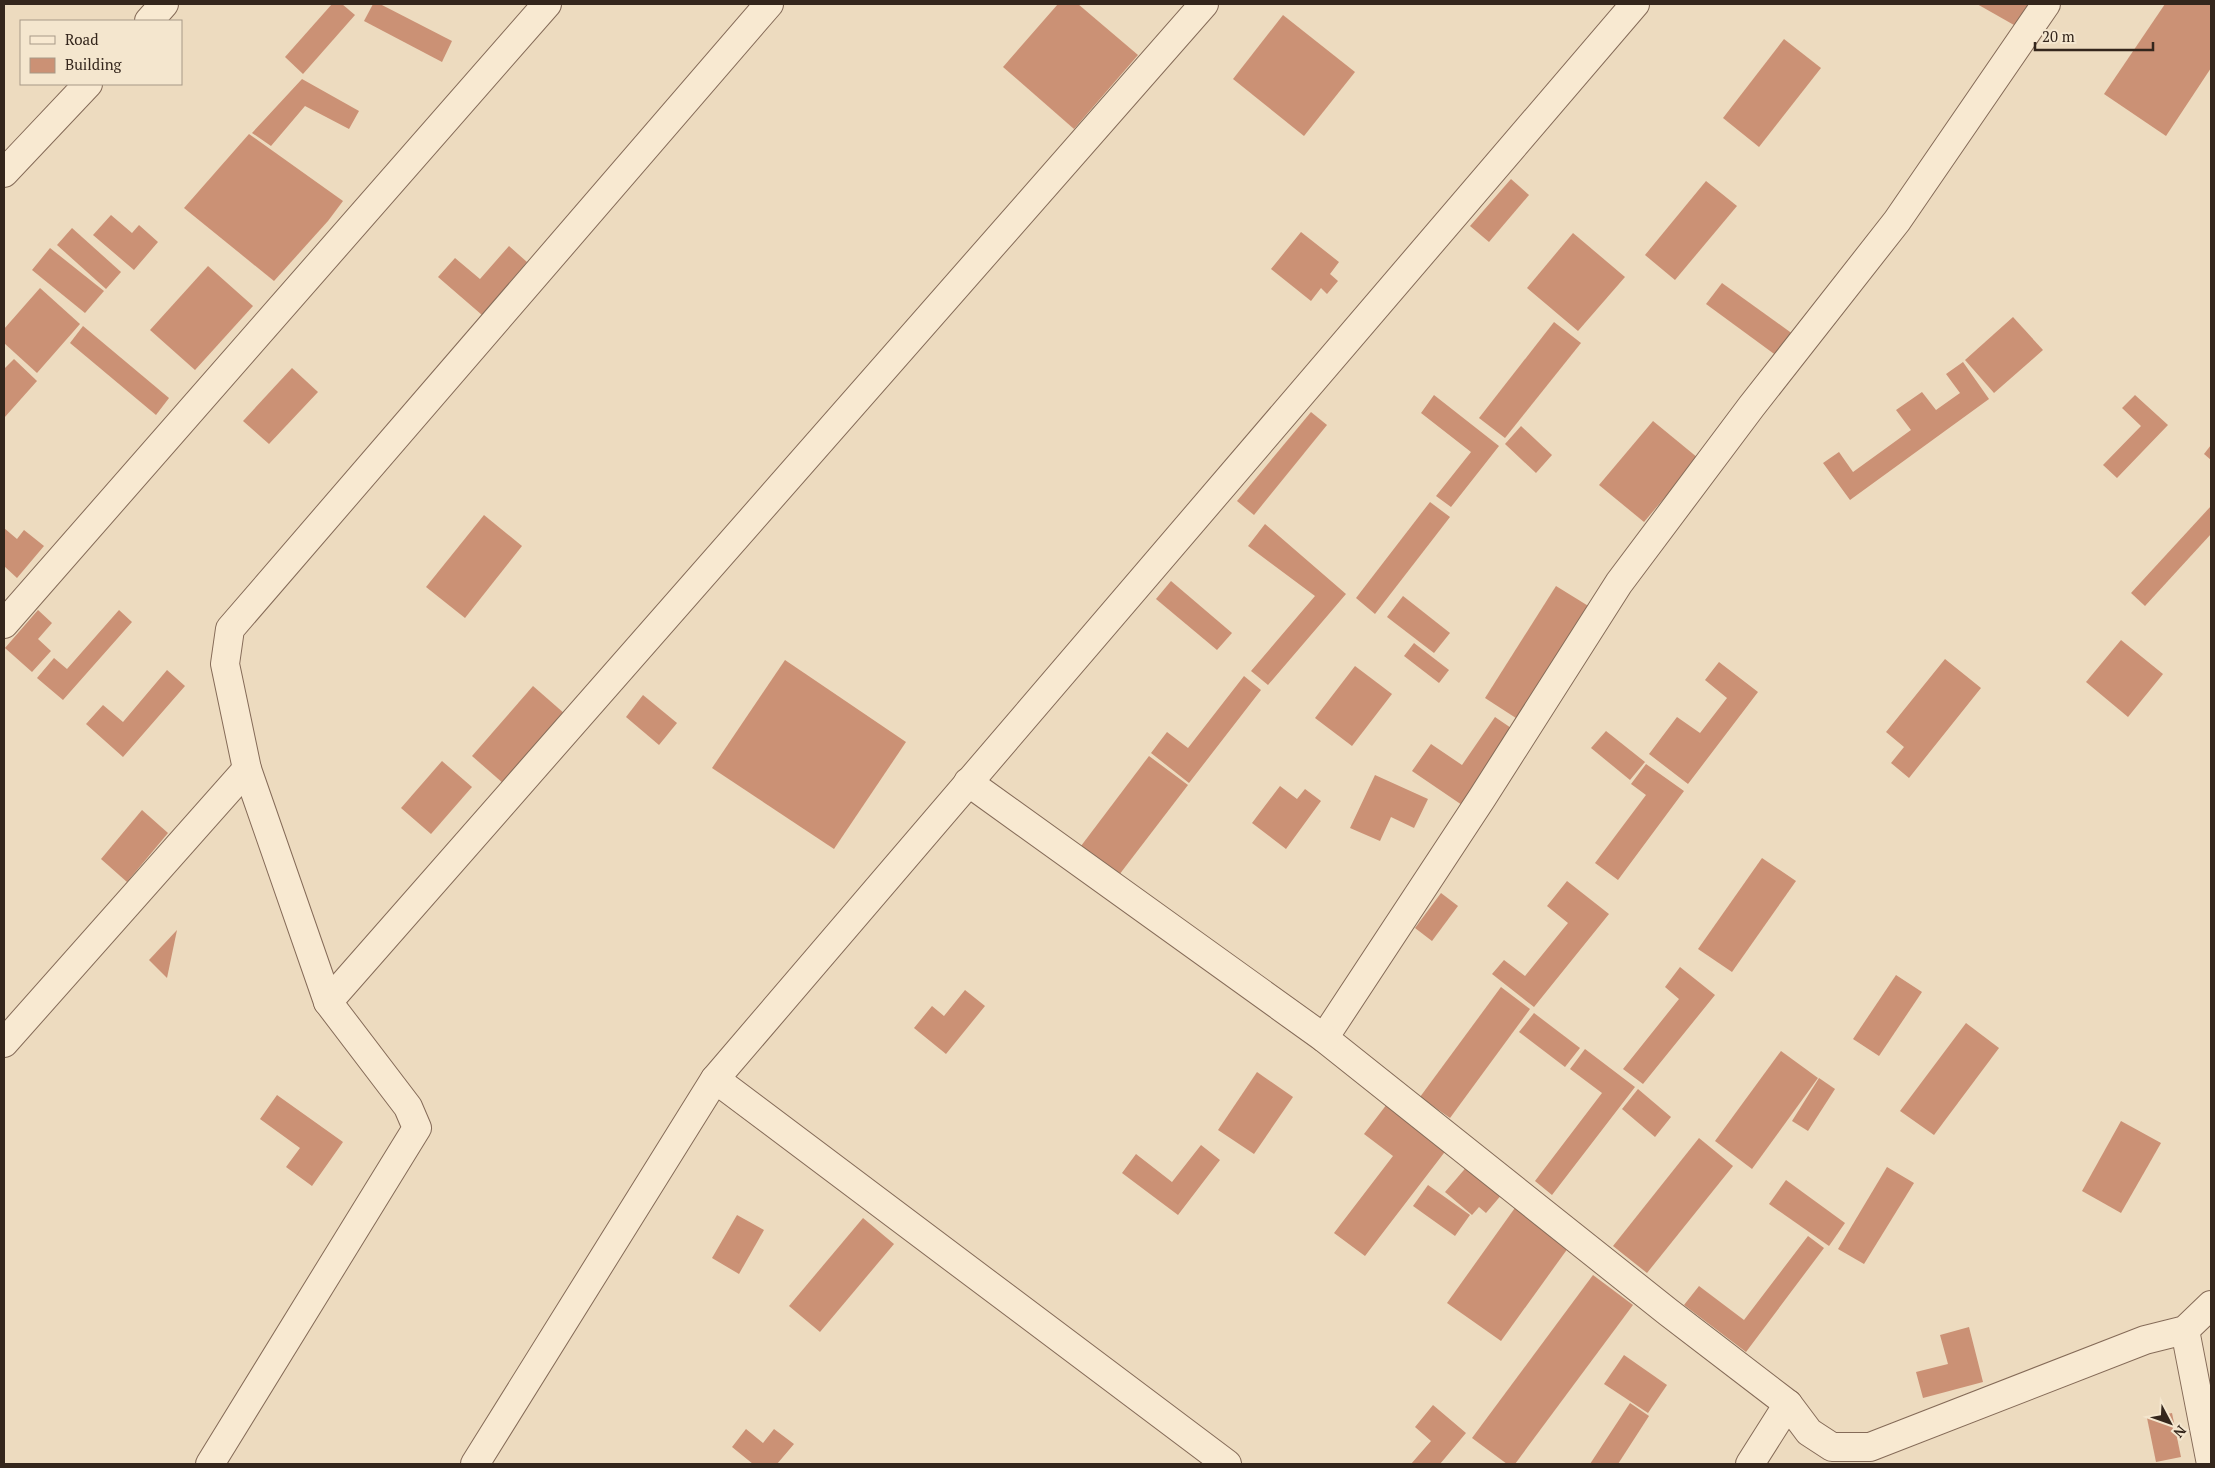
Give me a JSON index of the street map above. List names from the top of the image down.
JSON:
{
  "legend": ["Road", "Building"],
  "scale_bar": "20 m",
  "north": "bottom right"
}
